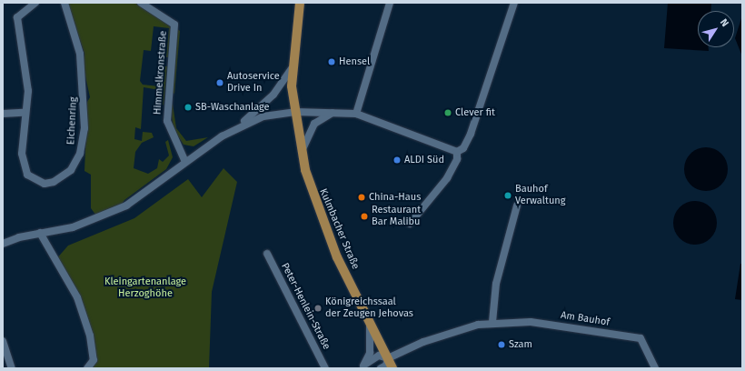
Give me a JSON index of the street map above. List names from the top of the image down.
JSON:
{
  "streets": {
    "main road": ["Kulmbacher Straße"],
    "street": [
      "Himmelkronstraße",
      "Eichenring",
      "Peter-Henlein-Straße",
      "Am Bauhof"
    ]
  },
  "crossings": [
    ["Kulmbacher Straße", "Am Bauhof"]
  ],
  "parks": ["Kleingartenanlage Herzoghöhe"],
  "places": [
    "Hensel",
    "Autoservice Drive In",
    "SB-Waschanlage",
    "Clever fit",
    "ALDI Süd",
    "Bauhof Verwaltung",
    "China-Haus",
    "Restaurant Bar Malibu",
    "Königreichssaal der Zeugen Jehovas",
    "Szam"
  ],
  "north": "top right"
}
